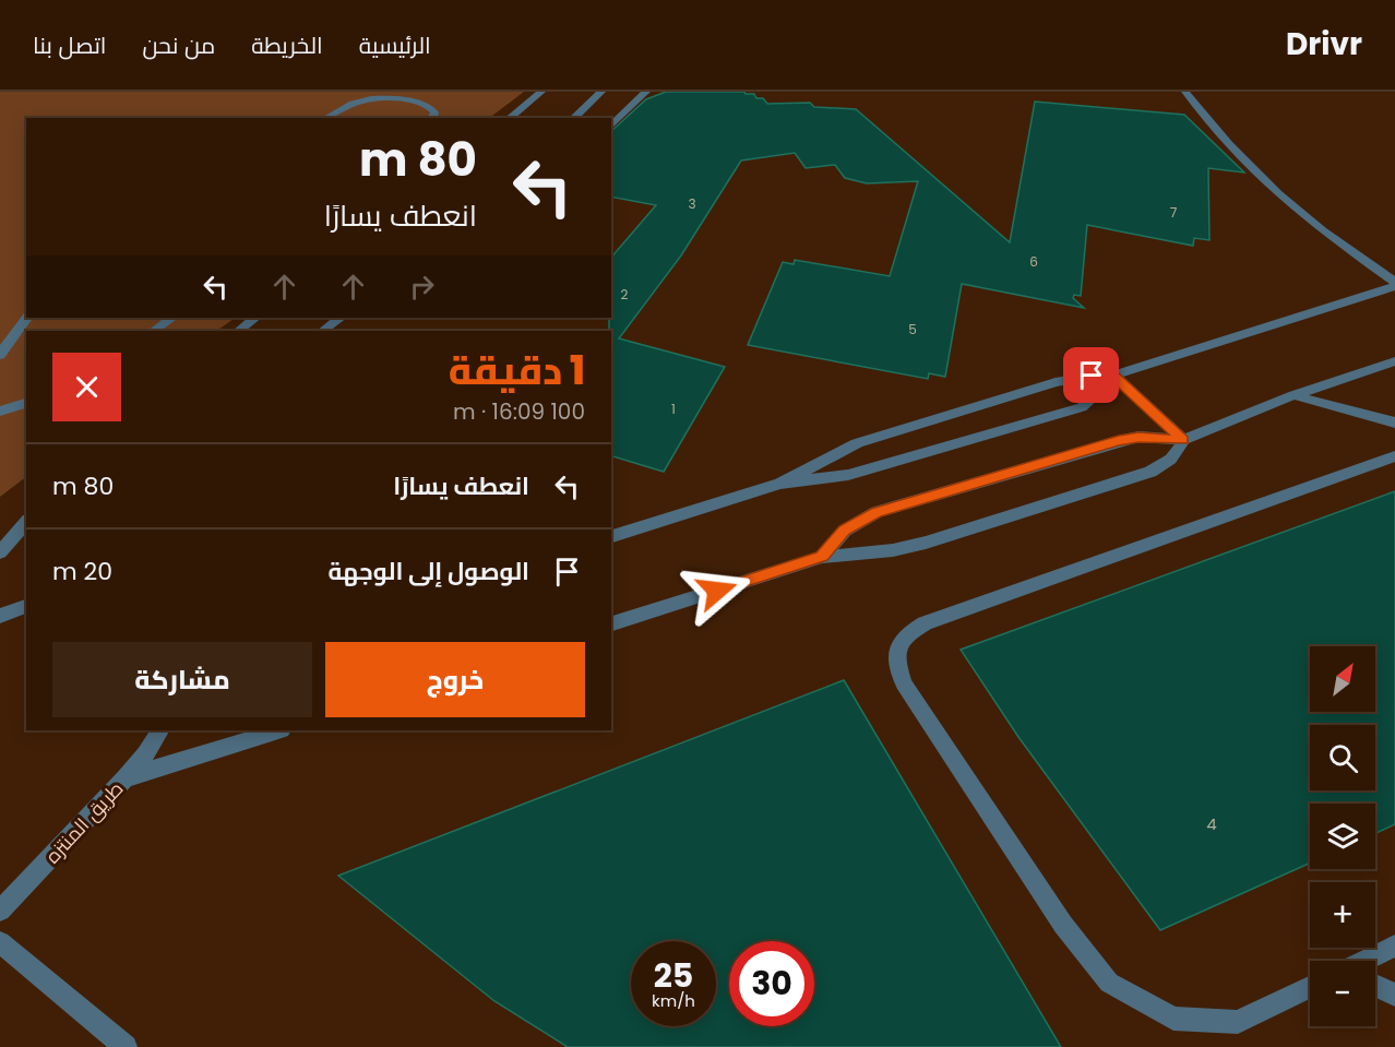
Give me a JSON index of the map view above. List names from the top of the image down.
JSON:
{
  "streets": {
    "street": ["طريق المنتزه"]
  },
  "house_numbers": [
    "3",
    "7",
    "6",
    "2",
    "5",
    "1",
    "4"
  ],
  "north": "top right",
  "page": {
    "header": "Drivr",
    "nav": [
      "الرئيسية",
      "الخريطة",
      "من نحن",
      "اتصل بنا"
    ],
    "turn": ["80 m", "انعطف يسارًا"],
    "heading": ["1 دقيقة", "100 m · 16:09"],
    "list": [
      {
        "name": "انعطف يسارًا",
        "value": "80 m"
      },
      {
        "name": "الوصول إلى الوجهة",
        "value": "20 m"
      }
    ],
    "buttons": ["خروج", "مشاركة"],
    "map_buttons": ["+", "−"],
    "speed": "25 km/h",
    "limit": "30"
  }
}
